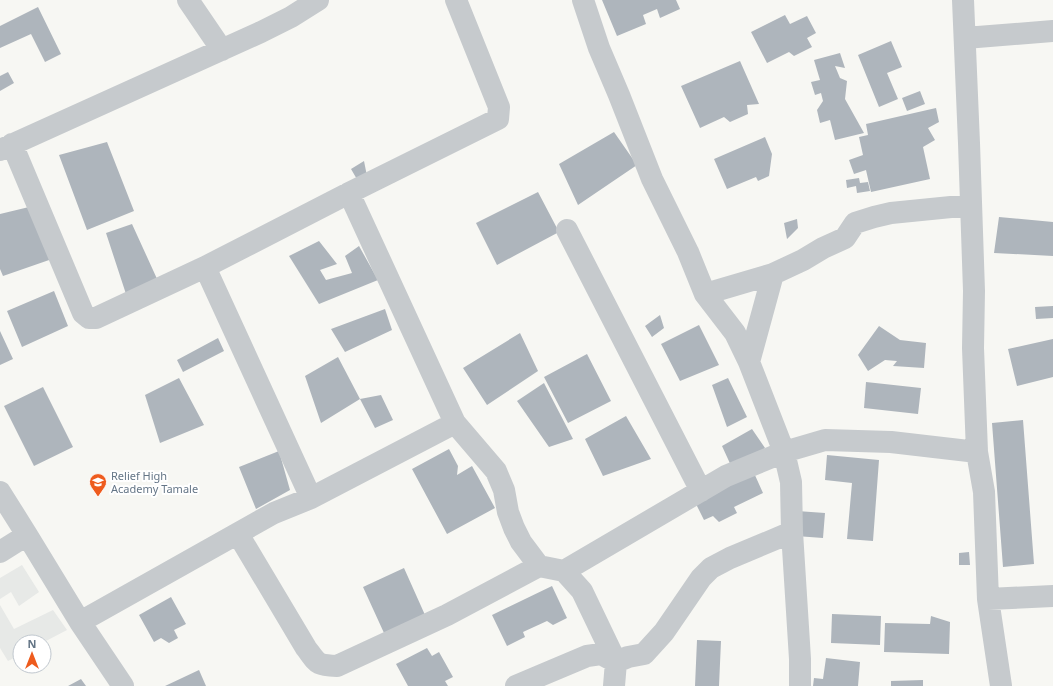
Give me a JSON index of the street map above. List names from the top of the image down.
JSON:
{
  "places": {
    "school or university": ["Relief High Academy Tamale"]
  },
  "north": "top"
}
